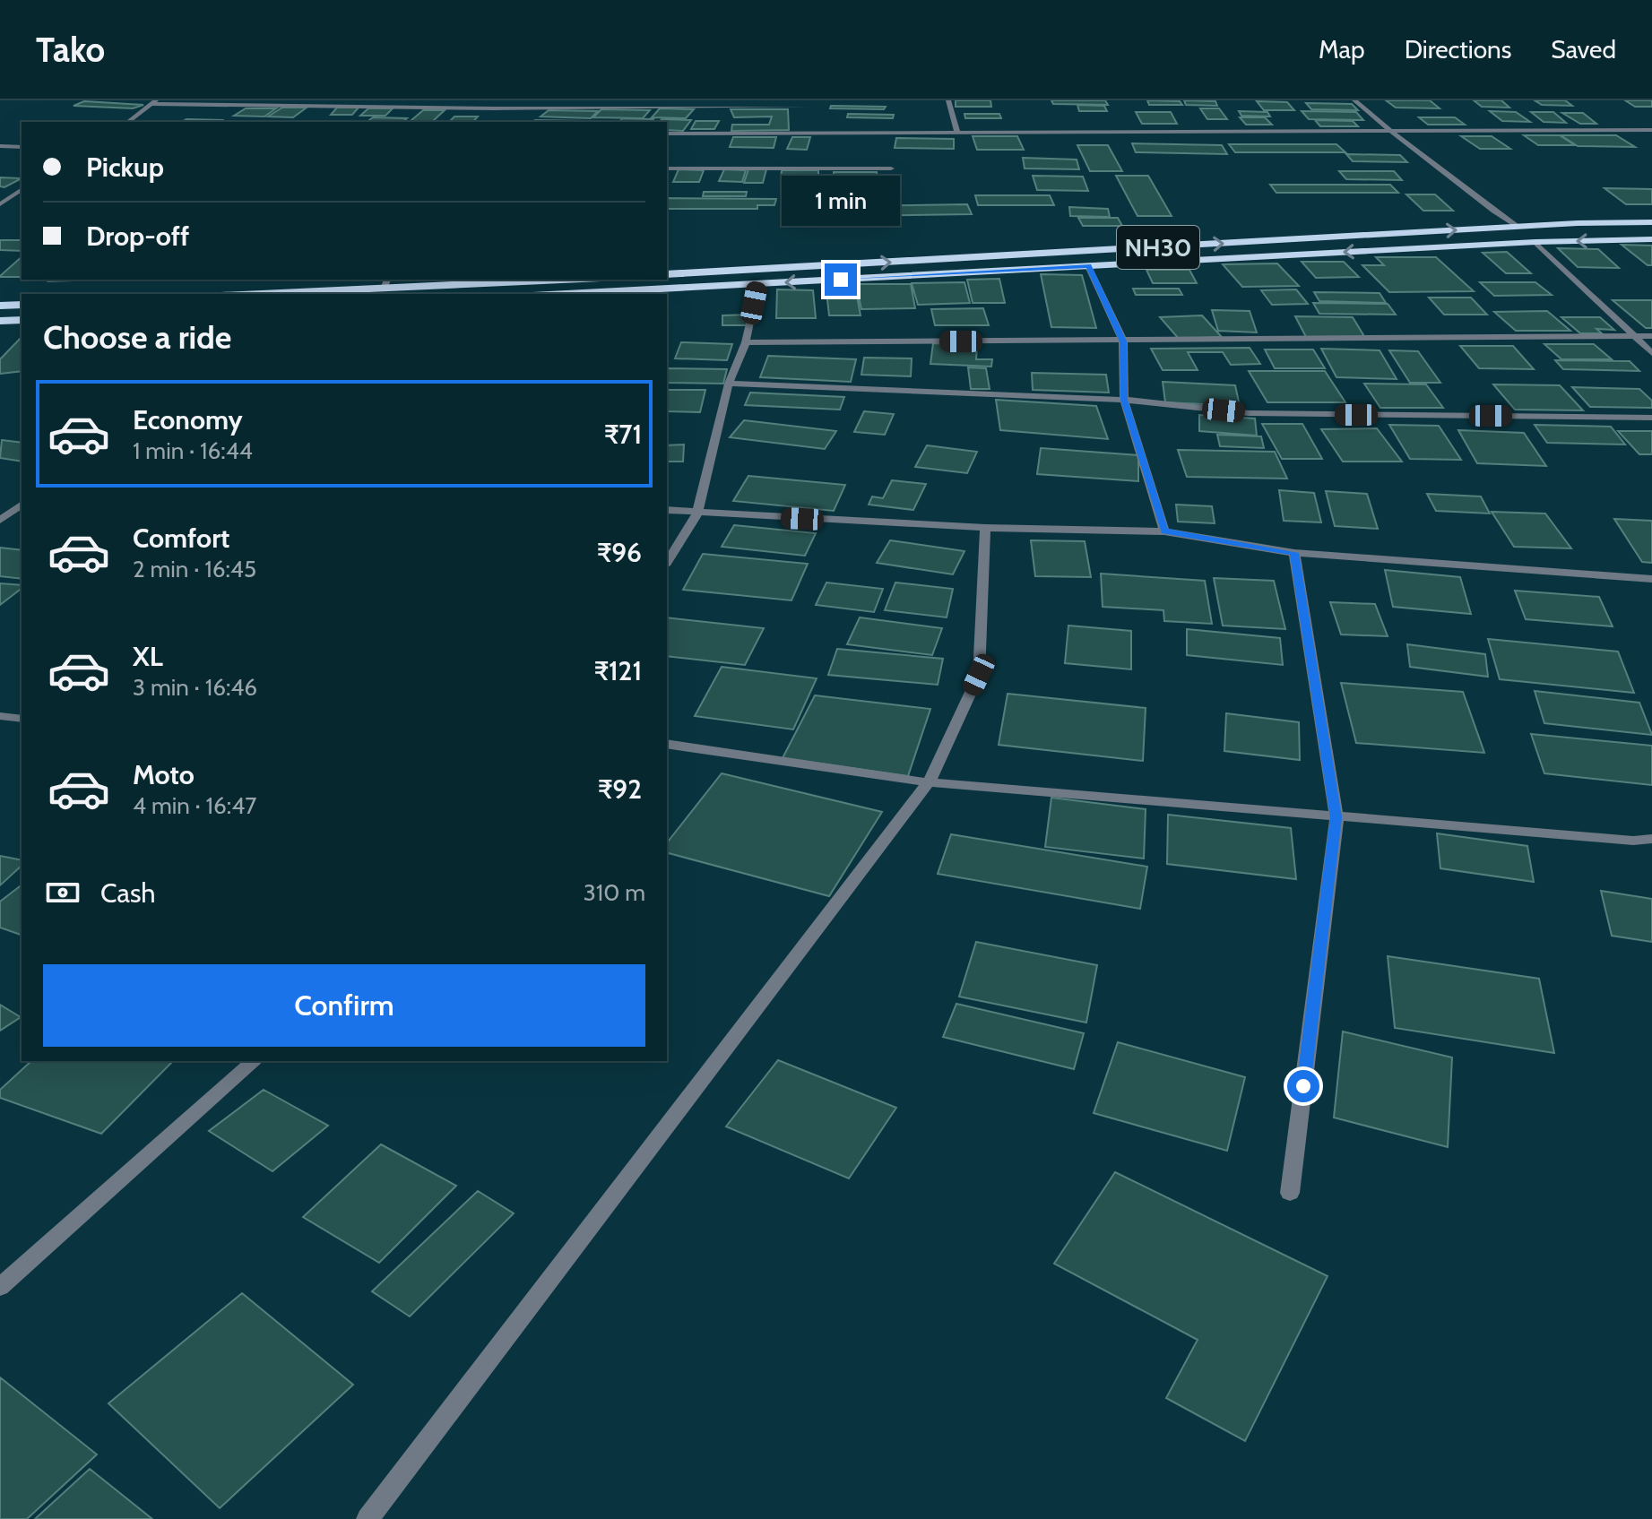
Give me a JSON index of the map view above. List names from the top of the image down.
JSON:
{
  "streets": {
    "highway": ["NH30"]
  },
  "page": {
    "header": "Tako",
    "nav": ["Map", "Directions", "Saved"],
    "banner": ["Pickup", "Drop-off"],
    "bubble": "1 min",
    "heading": "Choose a ride",
    "list": [
      {
        "name": "Economy",
        "note": "1 min · 16:44",
        "value": "₹71"
      },
      {
        "name": "Comfort",
        "note": "2 min · 16:45",
        "value": "₹96"
      },
      {
        "name": "XL",
        "note": "3 min · 16:46",
        "value": "₹121"
      },
      {
        "name": "Moto",
        "note": "4 min · 16:47",
        "value": "₹92"
      }
    ],
    "pay": ["Cash", "310 m"],
    "buttons": "Confirm"
  }
}
